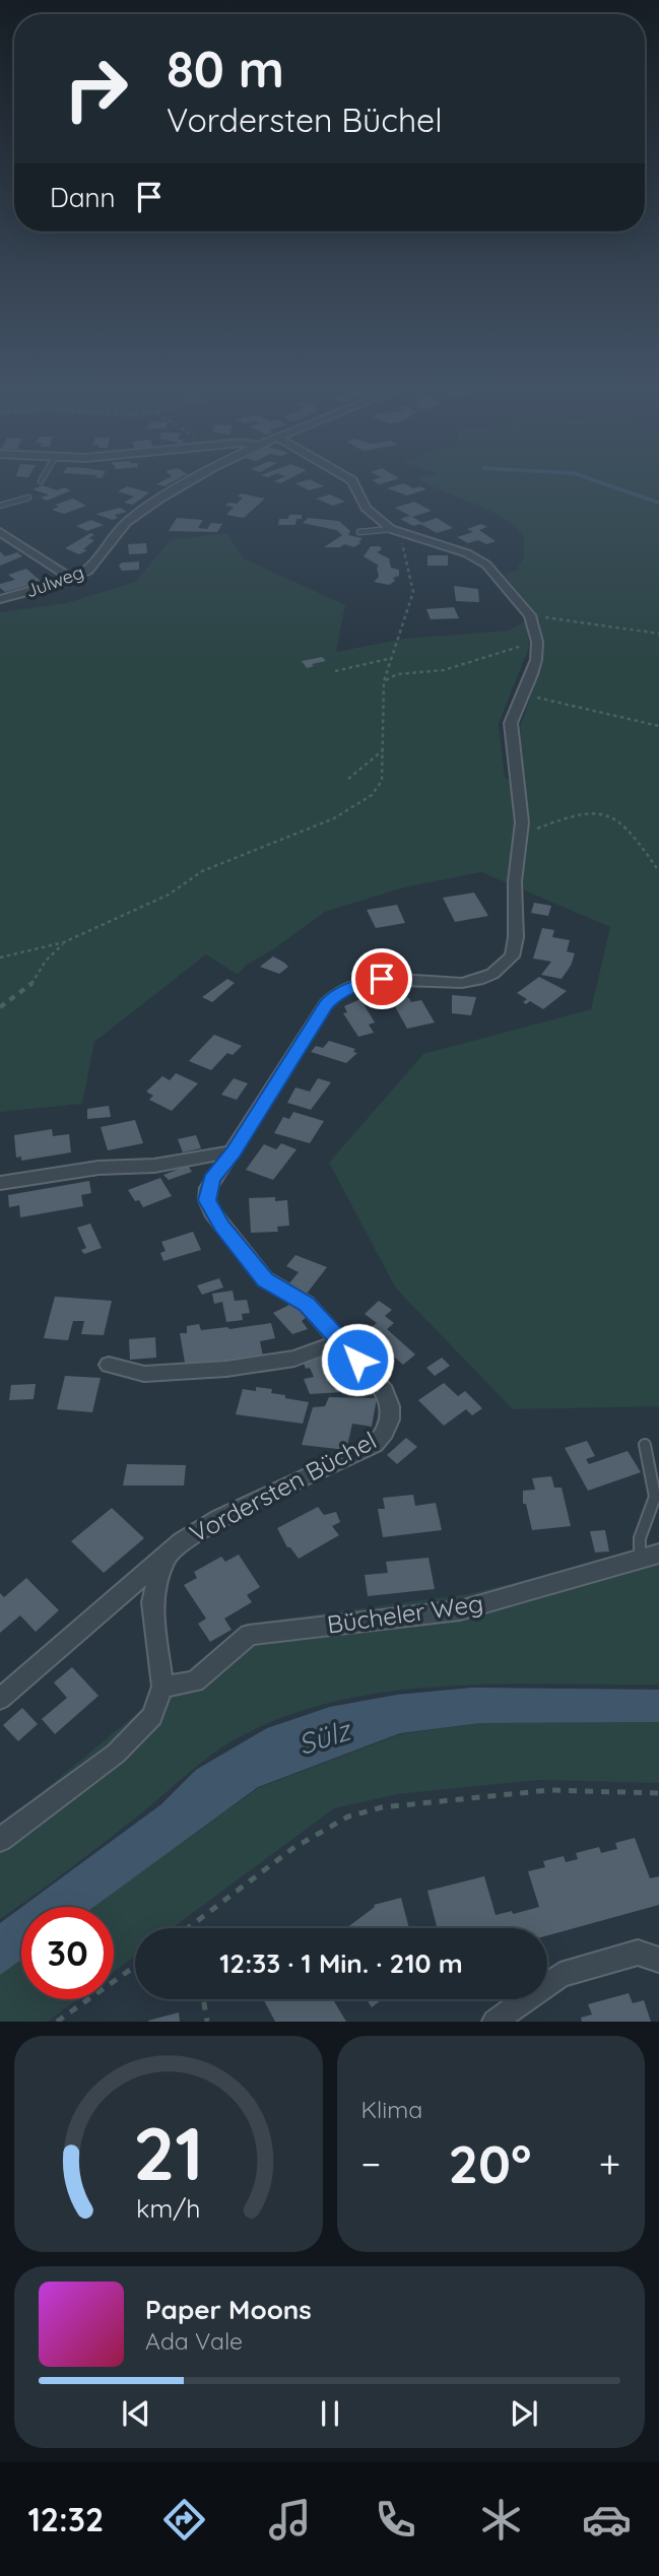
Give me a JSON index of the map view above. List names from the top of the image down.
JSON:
{
  "streets": {
    "street": ["Julweg", "Vordersten Büchel", "Bücheler Weg"]
  },
  "water": ["Sülz"],
  "page": {
    "turn": ["80 m", "Vordersten Büchel"],
    "then": "Dann",
    "limit": "30",
    "trip": "12:33 · 1 Min. · 210 m",
    "tile": "Klima",
    "heat": ["−", "20°", "+"],
    "song": ["Paper Moons", "Ada Vale"],
    "tabs": "12:32",
    "gauge": ["21", "km/h"]
  }
}
